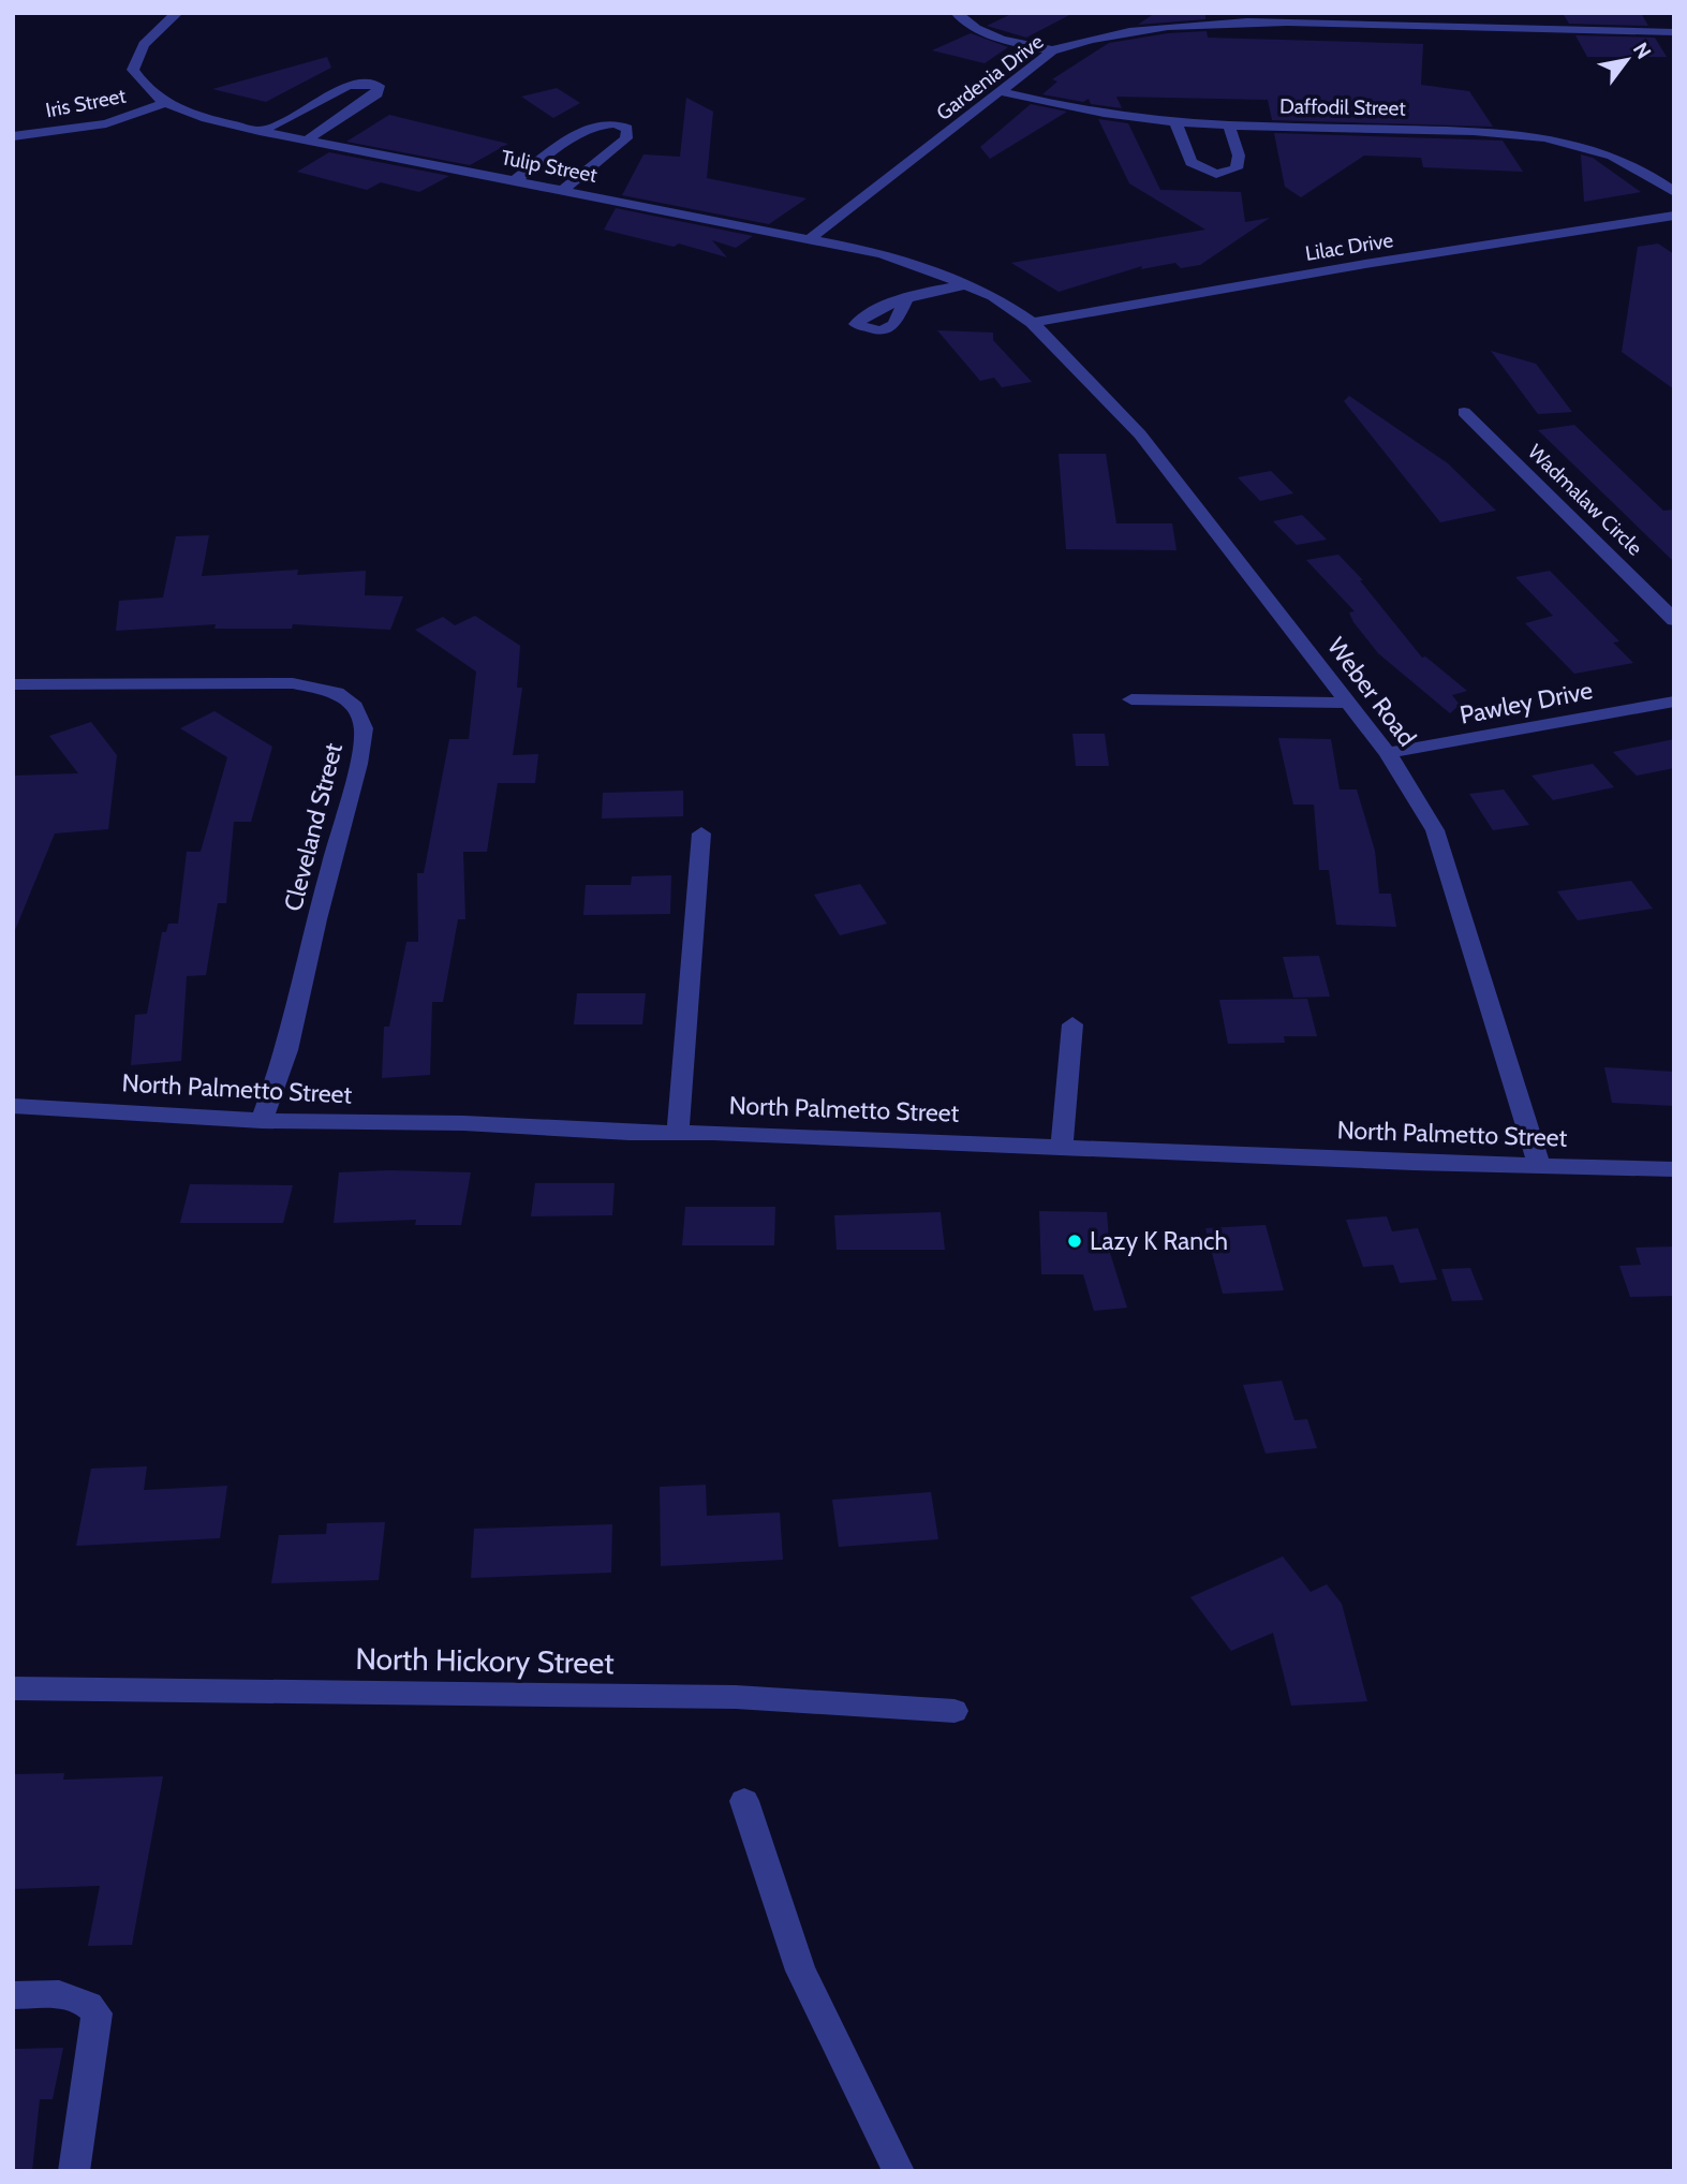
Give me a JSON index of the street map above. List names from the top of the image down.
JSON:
{
  "streets": {
    "street": [
      "Gardenia Drive",
      "Iris Street",
      "Daffodil Street",
      "Tulip Street",
      "Lilac Drive",
      "Wadmalaw Circle",
      "Weber Road",
      "Pawley Drive",
      "Cleveland Street",
      "North Palmetto Street",
      "North Hickory Street"
    ]
  },
  "crossings": [
    ["Gardenia Drive", "Daffodil Street"],
    ["Gardenia Drive", "Tulip Street"],
    ["Iris Street", "Tulip Street"],
    ["Tulip Street", "Lilac Drive"],
    ["Tulip Street", "Weber Road"],
    ["Lilac Drive", "Weber Road"],
    ["Weber Road", "Pawley Drive"],
    ["Weber Road", "North Palmetto Street"],
    ["Cleveland Street", "North Palmetto Street"]
  ],
  "places": ["Lazy K Ranch"],
  "north": "top right"
}
